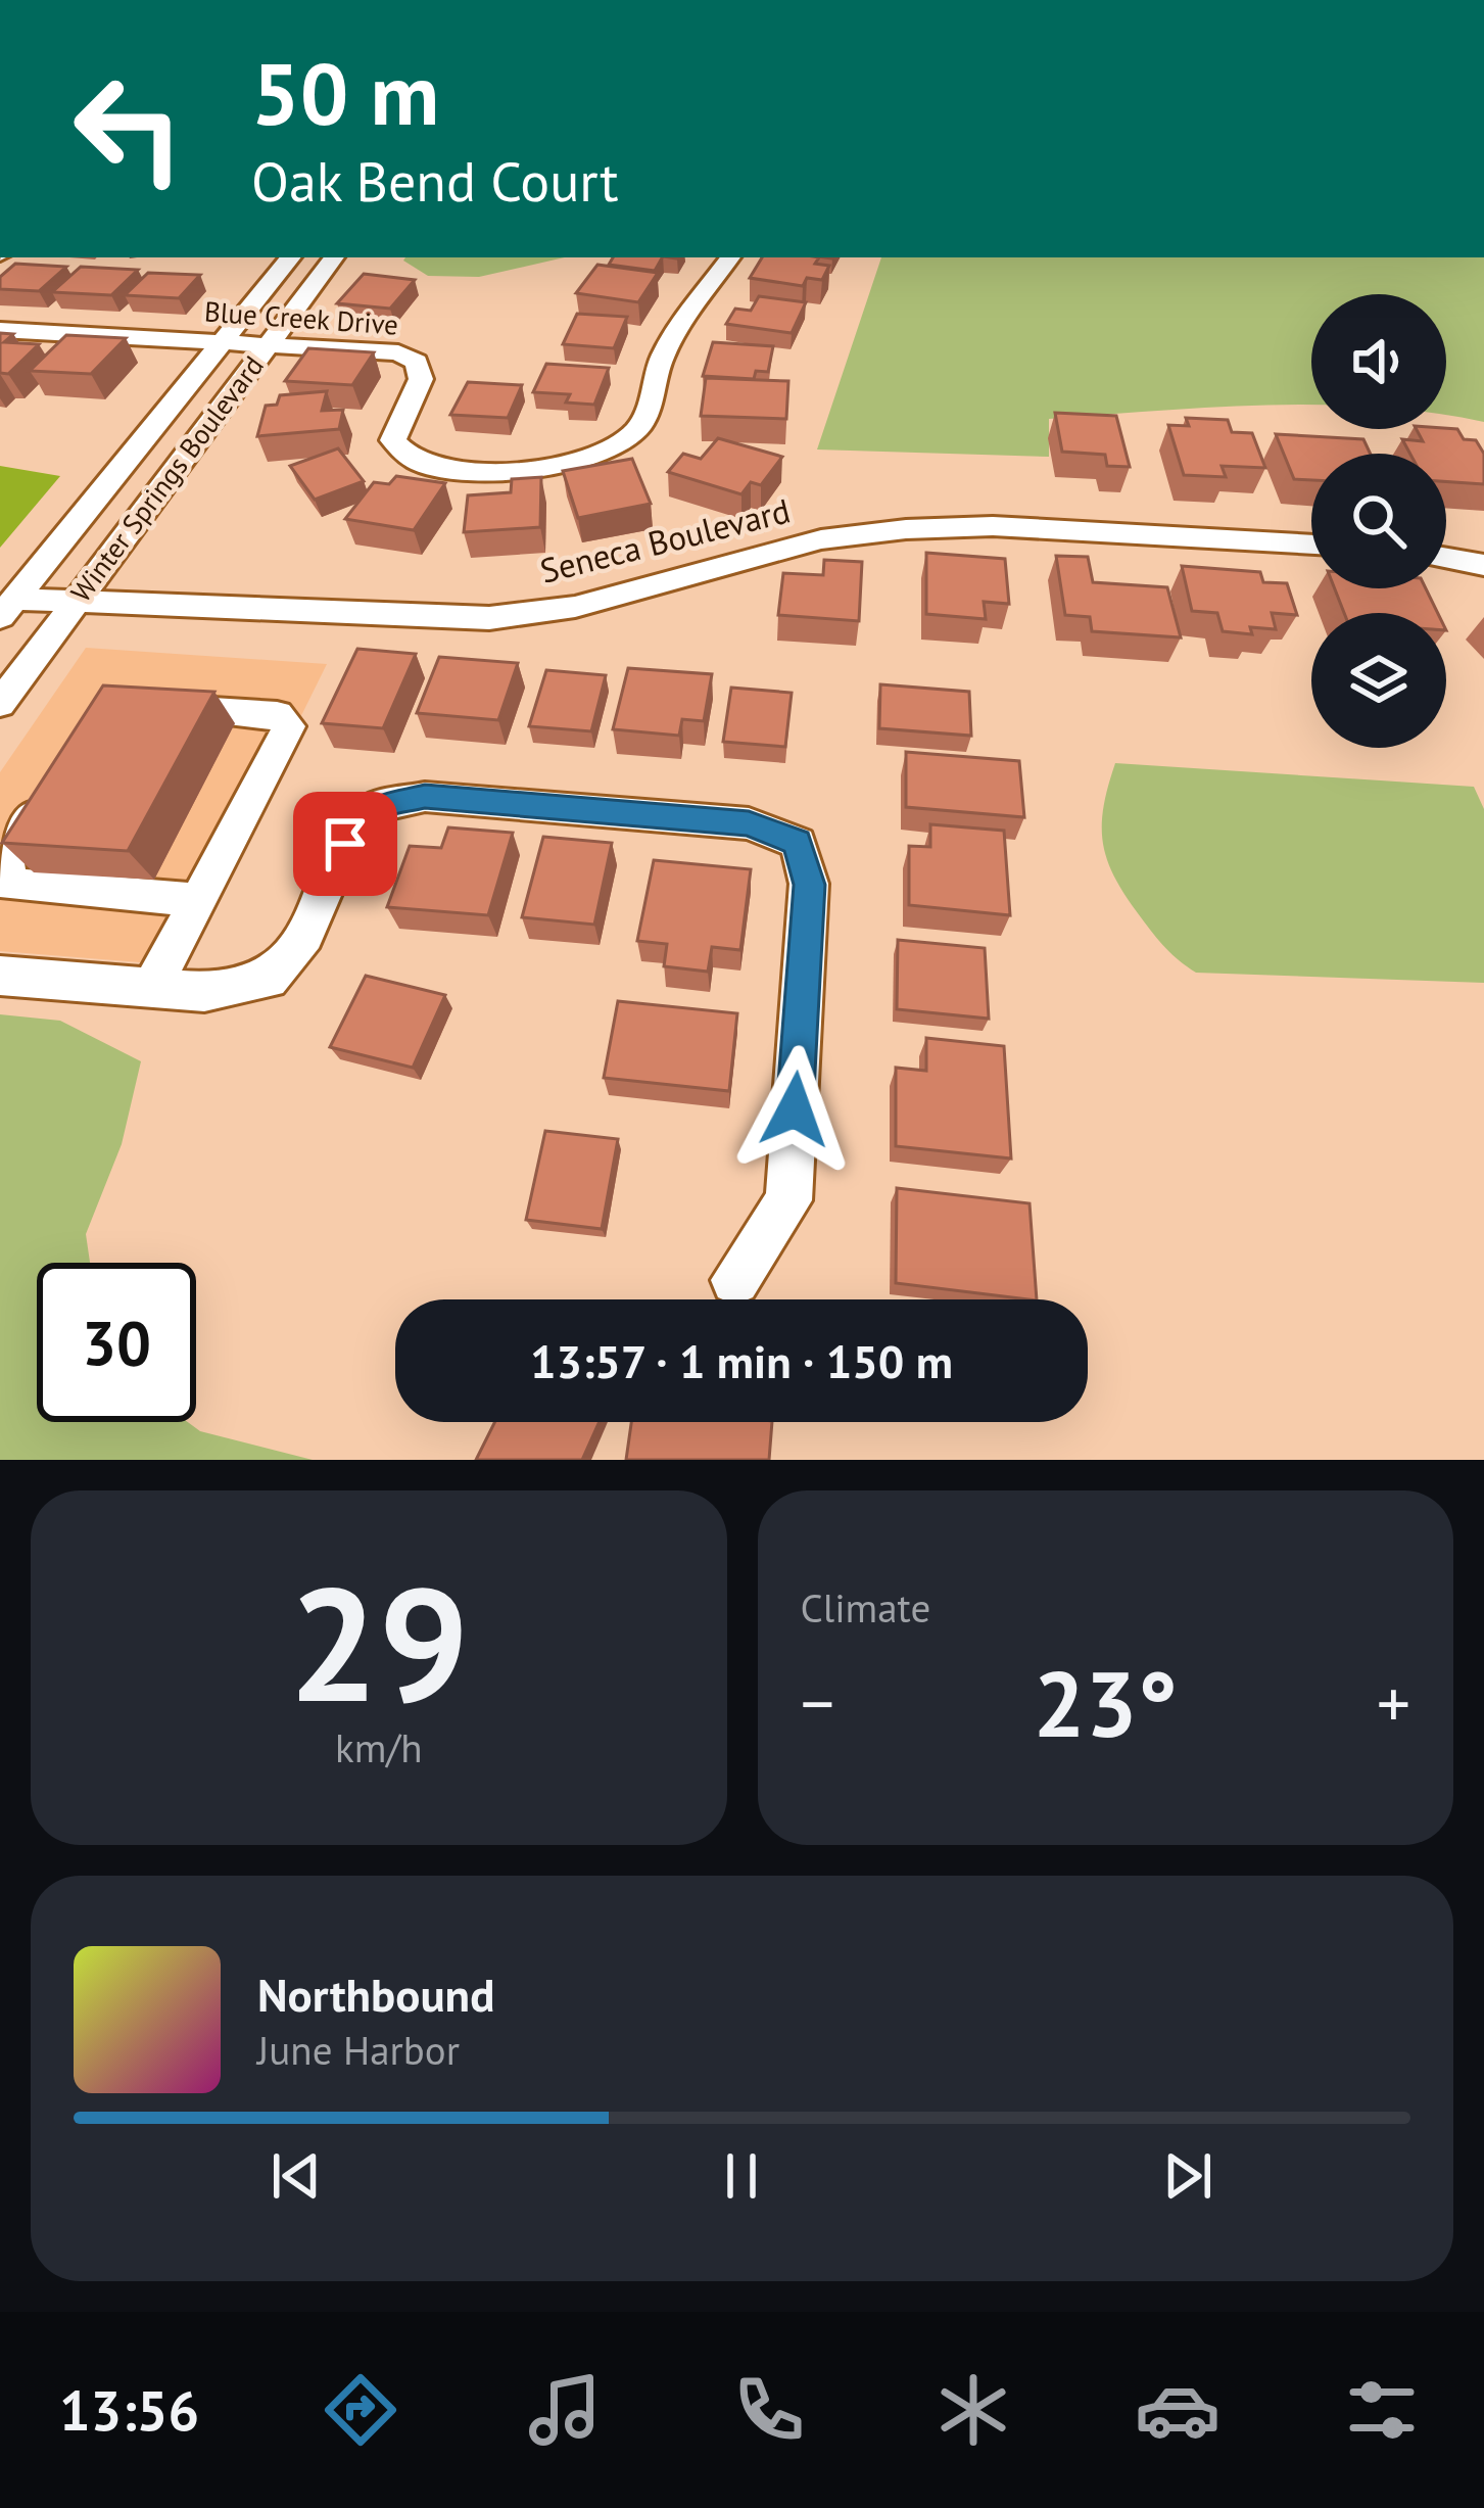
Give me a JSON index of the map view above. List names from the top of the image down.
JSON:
{
  "streets": {
    "street": ["Blue Creek Drive", "Winter Springs Boulevard", "Seneca Boulevard"]
  },
  "crossings": [
    ["Blue Creek Drive", "Winter Springs Boulevard"],
    ["Winter Springs Boulevard", "Seneca Boulevard"]
  ],
  "page": {
    "turn": ["50 m", "Oak Bend Court"],
    "limit": "30",
    "trip": "13:57 · 1 min · 150 m",
    "tile": [
      ["29", "km/h"],
      "Climate"
    ],
    "heat": ["−", "23°", "+"],
    "song": ["Northbound", "June Harbor"],
    "tabs": "13:56"
  }
}
